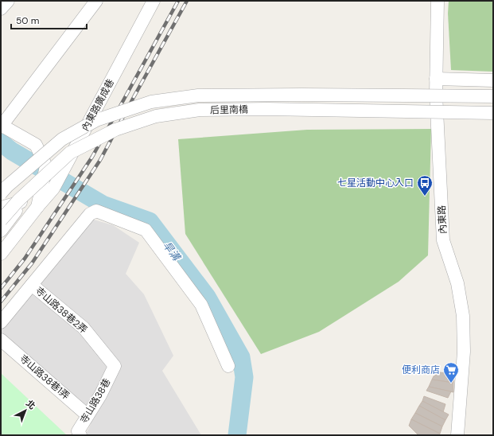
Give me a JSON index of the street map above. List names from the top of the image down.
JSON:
{
  "streets": {
    "street": [
      "內東路廣成巷",
      "后里南橋",
      "內東路",
      "寺山路38巷2弄",
      "寺山路38巷1弄",
      "寺山路38巷"
    ]
  },
  "crossings": [
    ["寺山路38巷2弄", "寺山路38巷"],
    ["寺山路38巷1弄", "寺山路38巷"]
  ],
  "water": ["旱溝"],
  "places": {
    "bus stop": ["七星活動中心入口"],
    "supermarket": ["便利商店"]
  },
  "scale_bar": "50 m",
  "north": "top right"
}
